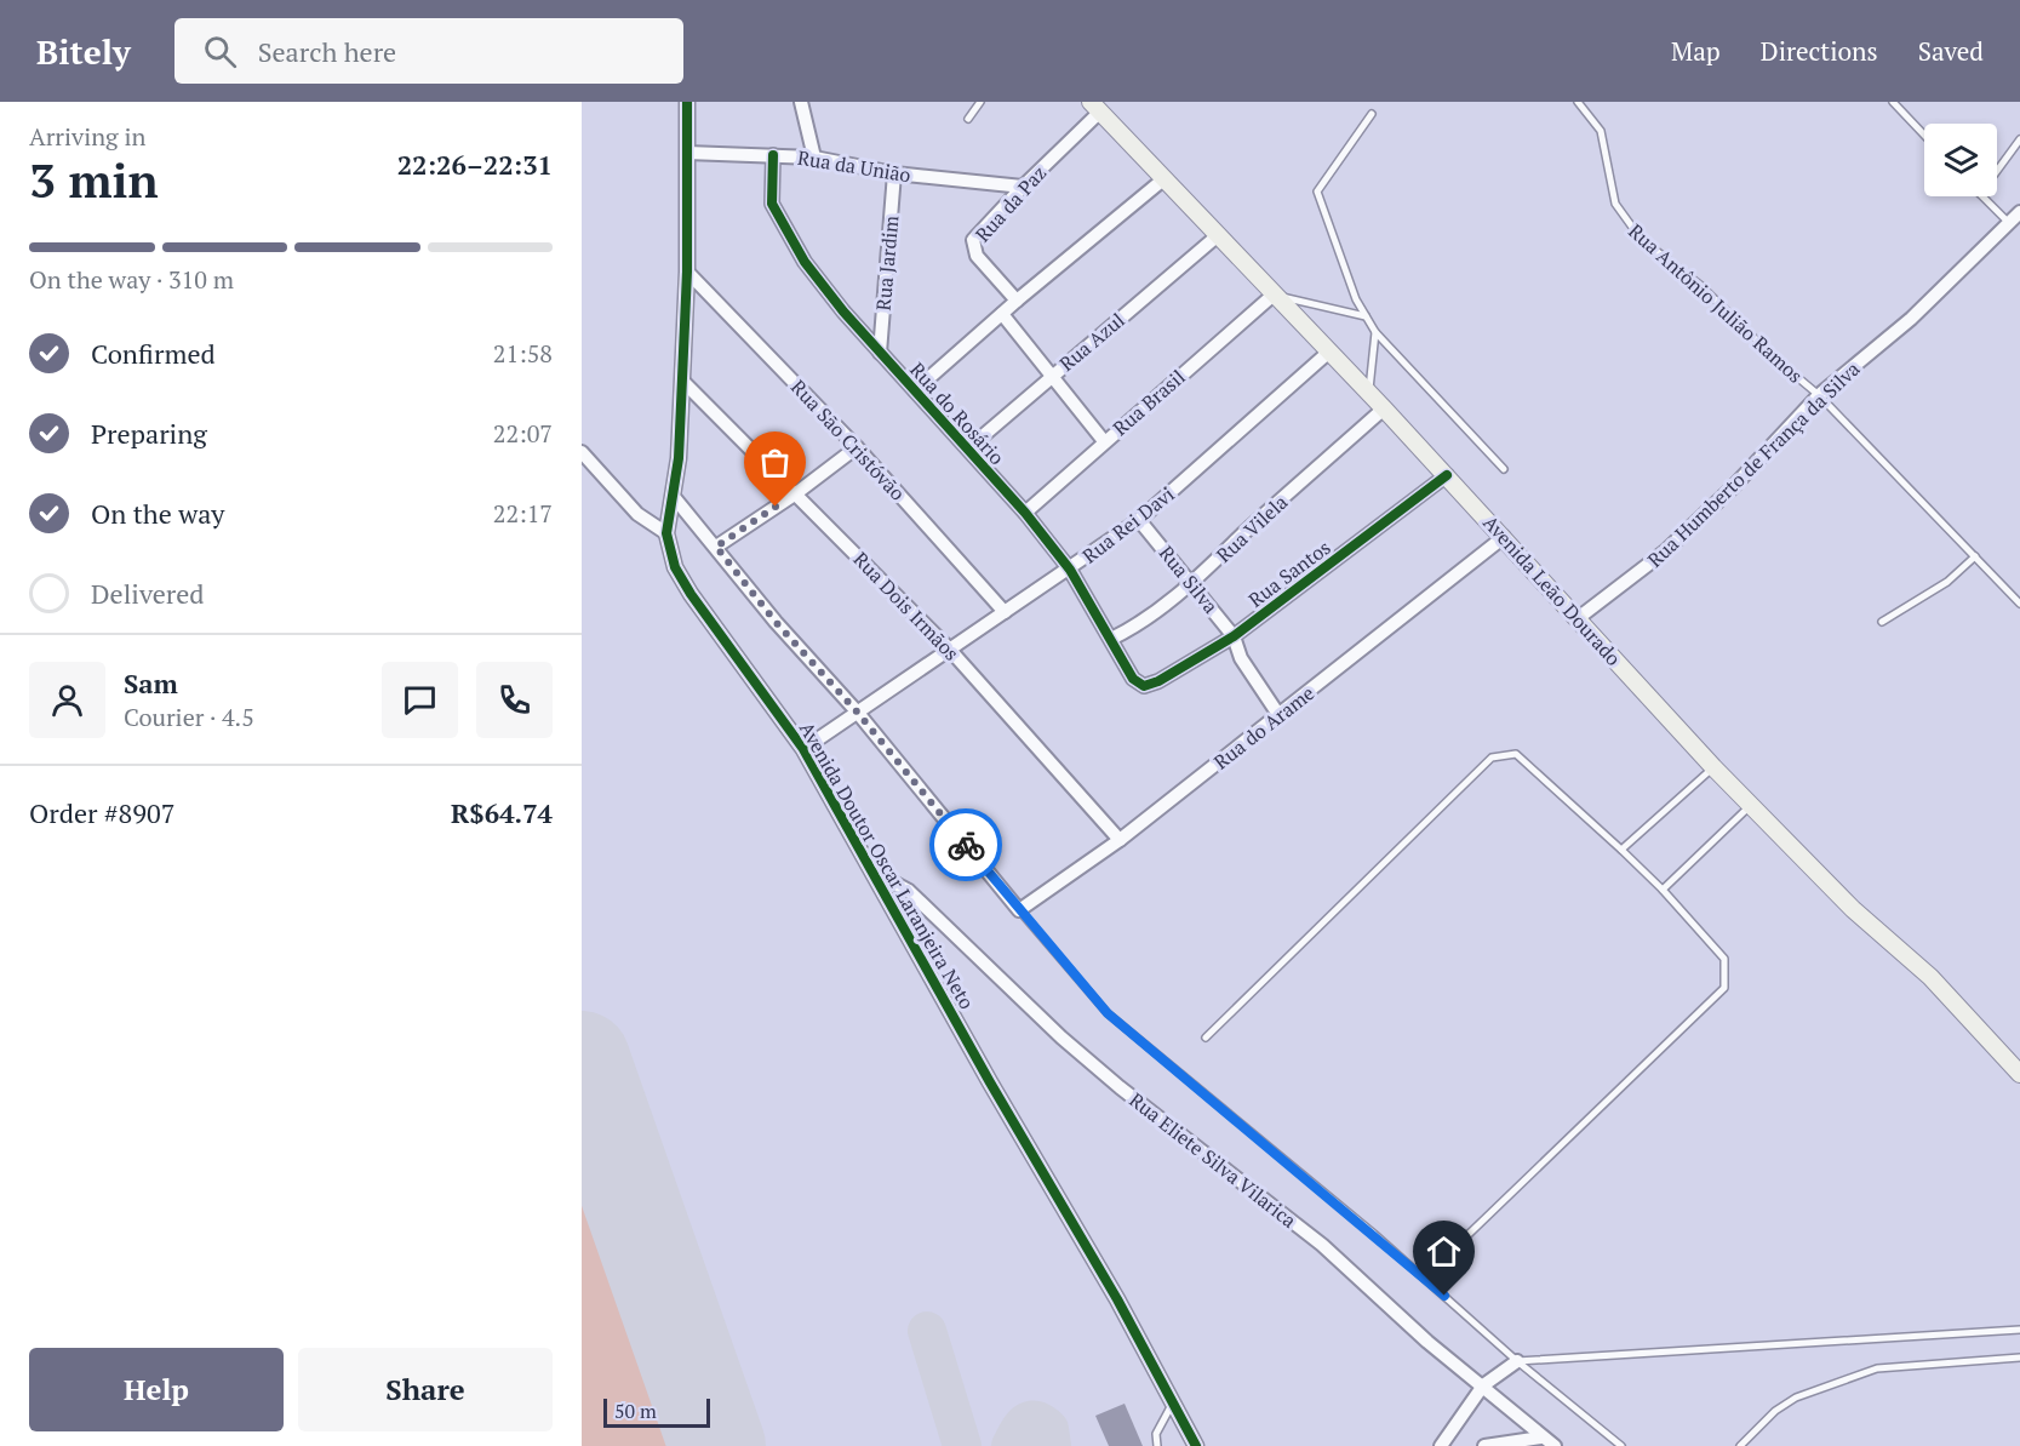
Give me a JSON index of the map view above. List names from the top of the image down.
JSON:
{
  "streets": {
    "main road": ["Avenida Leão Dourado"],
    "street": [
      "Rua da União",
      "Rua da Paz",
      "Rua Jardim",
      "Rua Azul",
      "Rua Brasil",
      "Rua do Rosário",
      "Rua São Cristóvão",
      "Rua Humberto de França da Silva",
      "Rua Rei Davi",
      "Rua Vilela",
      "Rua Santos",
      "Rua Silva",
      "Rua Dois Irmãos",
      "Rua do Arame",
      "Avenida Doutor Oscar Laranjeira Neto",
      "Rua Eliete Silva Vilarica"
    ],
    "lane": ["Rua Antônio Julião Ramos"]
  },
  "crossings": [
    ["Rua da União", "Rua da Paz"],
    ["Rua da União", "Rua Jardim"],
    ["Rua da União", "Rua do Rosário"],
    ["Rua da União", "Avenida Doutor Oscar Laranjeira Neto"],
    ["Rua da Paz", "Avenida Leão Dourado"],
    ["Rua Jardim", "Rua do Rosário"],
    ["Rua Antônio Julião Ramos", "Rua Humberto de França da Silva"],
    ["Rua Azul", "Rua do Rosário"],
    ["Rua Azul", "Avenida Leão Dourado"],
    ["Rua Brasil", "Rua do Rosário"],
    ["Rua Brasil", "Avenida Leão Dourado"],
    ["Rua do Rosário", "Rua Rei Davi"],
    ["Rua do Rosário", "Rua Vilela"],
    ["Rua do Rosário", "Rua Santos"],
    ["Rua São Cristóvão", "Rua Rei Davi"],
    ["Rua São Cristóvão", "Avenida Doutor Oscar Laranjeira Neto"],
    ["Rua Humberto de França da Silva", "Avenida Leão Dourado"],
    ["Rua Rei Davi", "Rua Silva"],
    ["Rua Rei Davi", "Avenida Leão Dourado"],
    ["Rua Rei Davi", "Rua Dois Irmãos"],
    ["Rua Rei Davi", "Avenida Doutor Oscar Laranjeira Neto"],
    ["Rua Vilela", "Rua Silva"],
    ["Rua Vilela", "Avenida Leão Dourado"],
    ["Rua Santos", "Rua Silva"],
    ["Rua Santos", "Avenida Leão Dourado"],
    ["Rua Silva", "Rua do Arame"],
    ["Avenida Leão Dourado", "Rua do Arame"],
    ["Rua Dois Irmãos", "Rua do Arame"],
    ["Rua Dois Irmãos", "Avenida Doutor Oscar Laranjeira Neto"],
    ["Avenida Doutor Oscar Laranjeira Neto", "Rua Eliete Silva Vilarica"]
  ],
  "scale_bar": "50 m",
  "page": {
    "header": "Bitely",
    "search": "Search here",
    "nav": ["Map", "Directions", "Saved"],
    "heading": ["3 min", "Arriving in", "22:26–22:31"],
    "panel": [
      "Sam",
      "Courier · 4.5",
      "Order #8907",
      "R$64.74"
    ],
    "bar": "On the way · 310 m",
    "list": [
      ["Confirmed", "21:58"],
      ["Preparing", "22:07"],
      ["On the way", "22:17"],
      "Delivered"
    ],
    "buttons": ["Help", "Share"],
    "scale": "50 m"
  }
}
